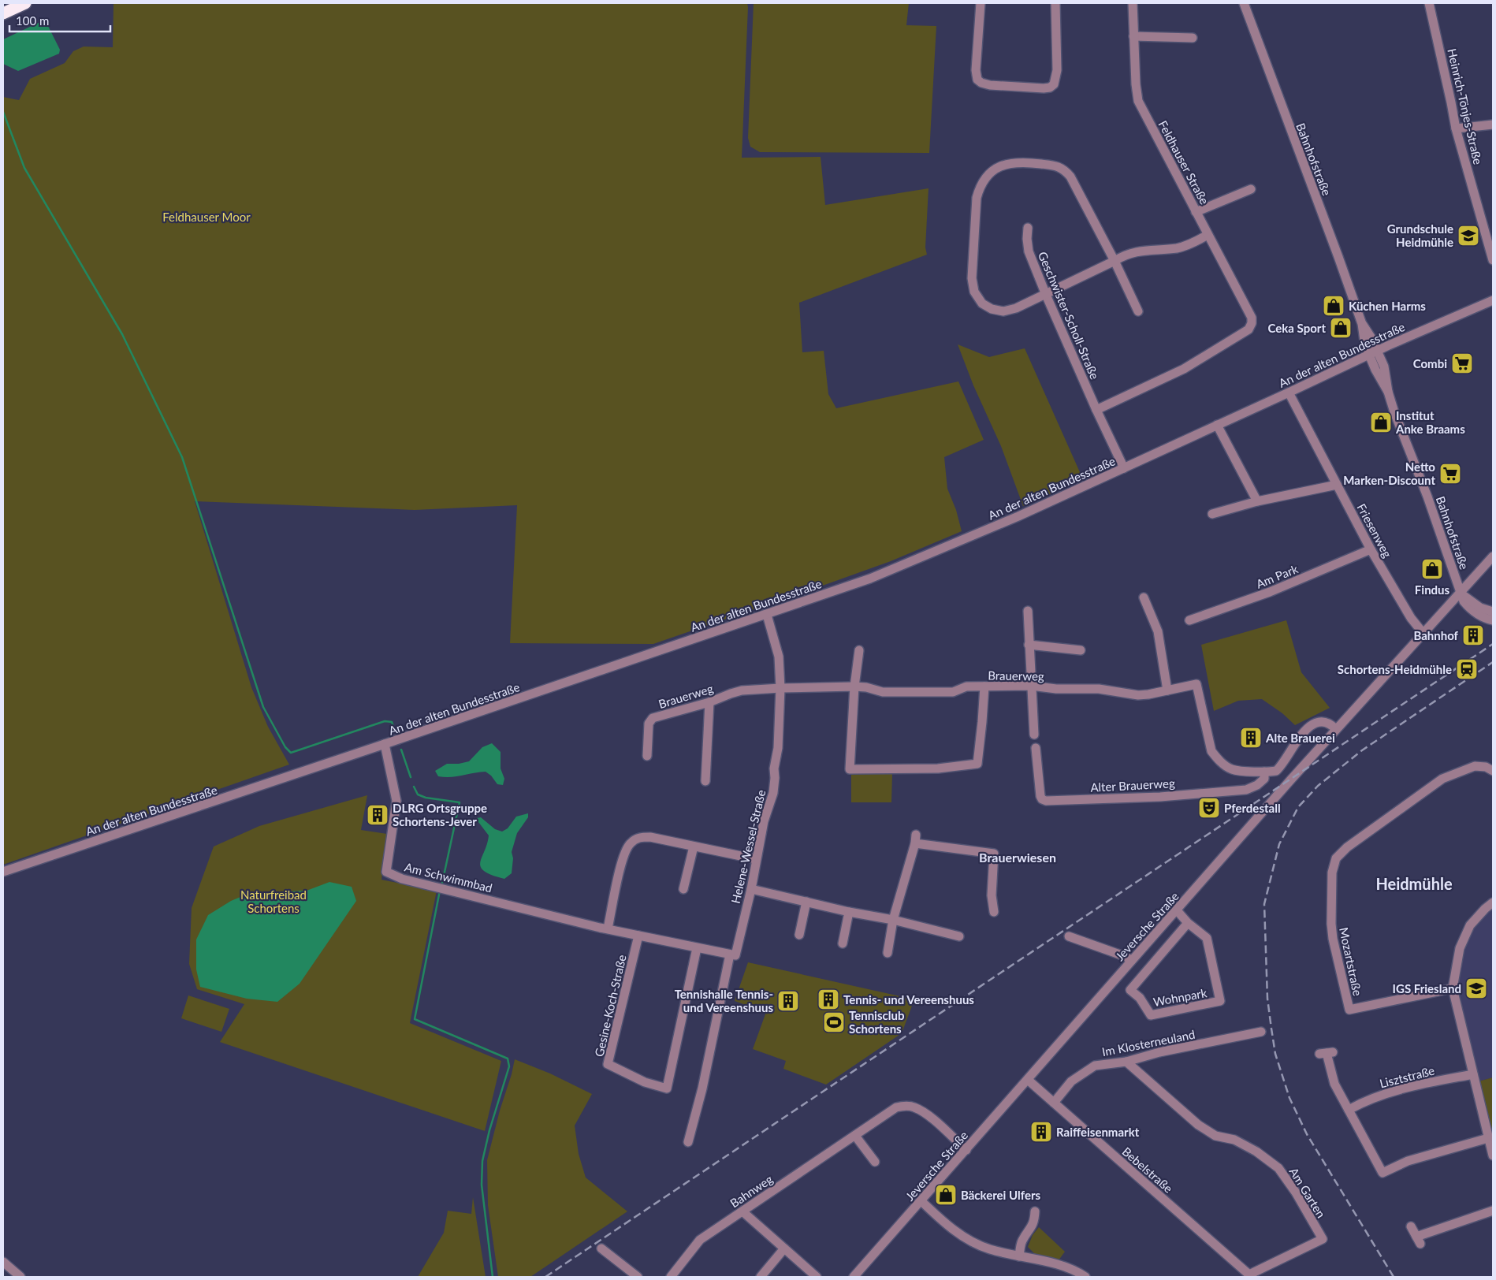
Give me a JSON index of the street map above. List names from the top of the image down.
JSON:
{
  "streets": {
    "street": [
      "Heinrich-Tönjes-Straße",
      "Bahnhofstraße",
      "Feldhauser Straße",
      "Geschwister-Scholl-Straße",
      "An der alten Bundesstraße",
      "Friesenweg",
      "Am Park",
      "Brauerweg",
      "Alter Brauerweg",
      "Helene-Wessel-Straße",
      "Am Schwimmbad",
      "Jeversche Straße",
      "Mozartstraße",
      "Wohnpark",
      "Gesine-Koch-Straße",
      "Im Klosterneuland",
      "Lisztstraße",
      "Bebelstraße",
      "Bahnweg",
      "Am Garten"
    ]
  },
  "crossings": [
    ["Bahnhofstraße", "An der alten Bundesstraße"],
    ["Bahnhofstraße", "Jeversche Straße"],
    ["Feldhauser Straße", "Geschwister-Scholl-Straße"],
    ["Geschwister-Scholl-Straße", "An der alten Bundesstraße"],
    ["An der alten Bundesstraße", "Friesenweg"],
    ["An der alten Bundesstraße", "Helene-Wessel-Straße"],
    ["An der alten Bundesstraße", "Am Schwimmbad"],
    ["Friesenweg", "Am Park"],
    ["Friesenweg", "Jeversche Straße"],
    ["Brauerweg", "Alter Brauerweg"],
    ["Brauerweg", "Helene-Wessel-Straße"],
    ["Brauerweg", "Jeversche Straße"],
    ["Jeversche Straße", "Wohnpark"],
    ["Jeversche Straße", "Bebelstraße"],
    ["Jeversche Straße", "Bahnweg"],
    ["Im Klosterneuland", "Bebelstraße"],
    ["Im Klosterneuland", "Am Garten"],
    ["Bebelstraße", "Am Garten"]
  ],
  "districts": ["Brauerwiesen", "Heidmühle"],
  "parks": ["Feldhauser Moor", "Naturfreibad Schortens"],
  "places": {
    "school or university": ["Grundschule Heidmühle", "IGS Friesland"],
    "shop": [
      "Küchen Harms",
      "Ceka Sport",
      "Institut Anke Braams",
      "Findus",
      "Bäckerei Ulfers"
    ],
    "supermarket": ["Combi", "Netto Marken-Discount"],
    "building": [
      "Bahnhof",
      "Alte Brauerei",
      "DLRG Ortsgruppe Schortens-Jever",
      "Tennis- und Vereenshuus",
      "Tennishalle Tennis- und Vereenshuus",
      "Raiffeisenmarkt"
    ],
    "station": ["Schortens-Heidmühle"],
    "theatre": ["Pferdestall"],
    "sports": ["Tennisclub Schortens"]
  },
  "scale_bar": "100 m"
}
